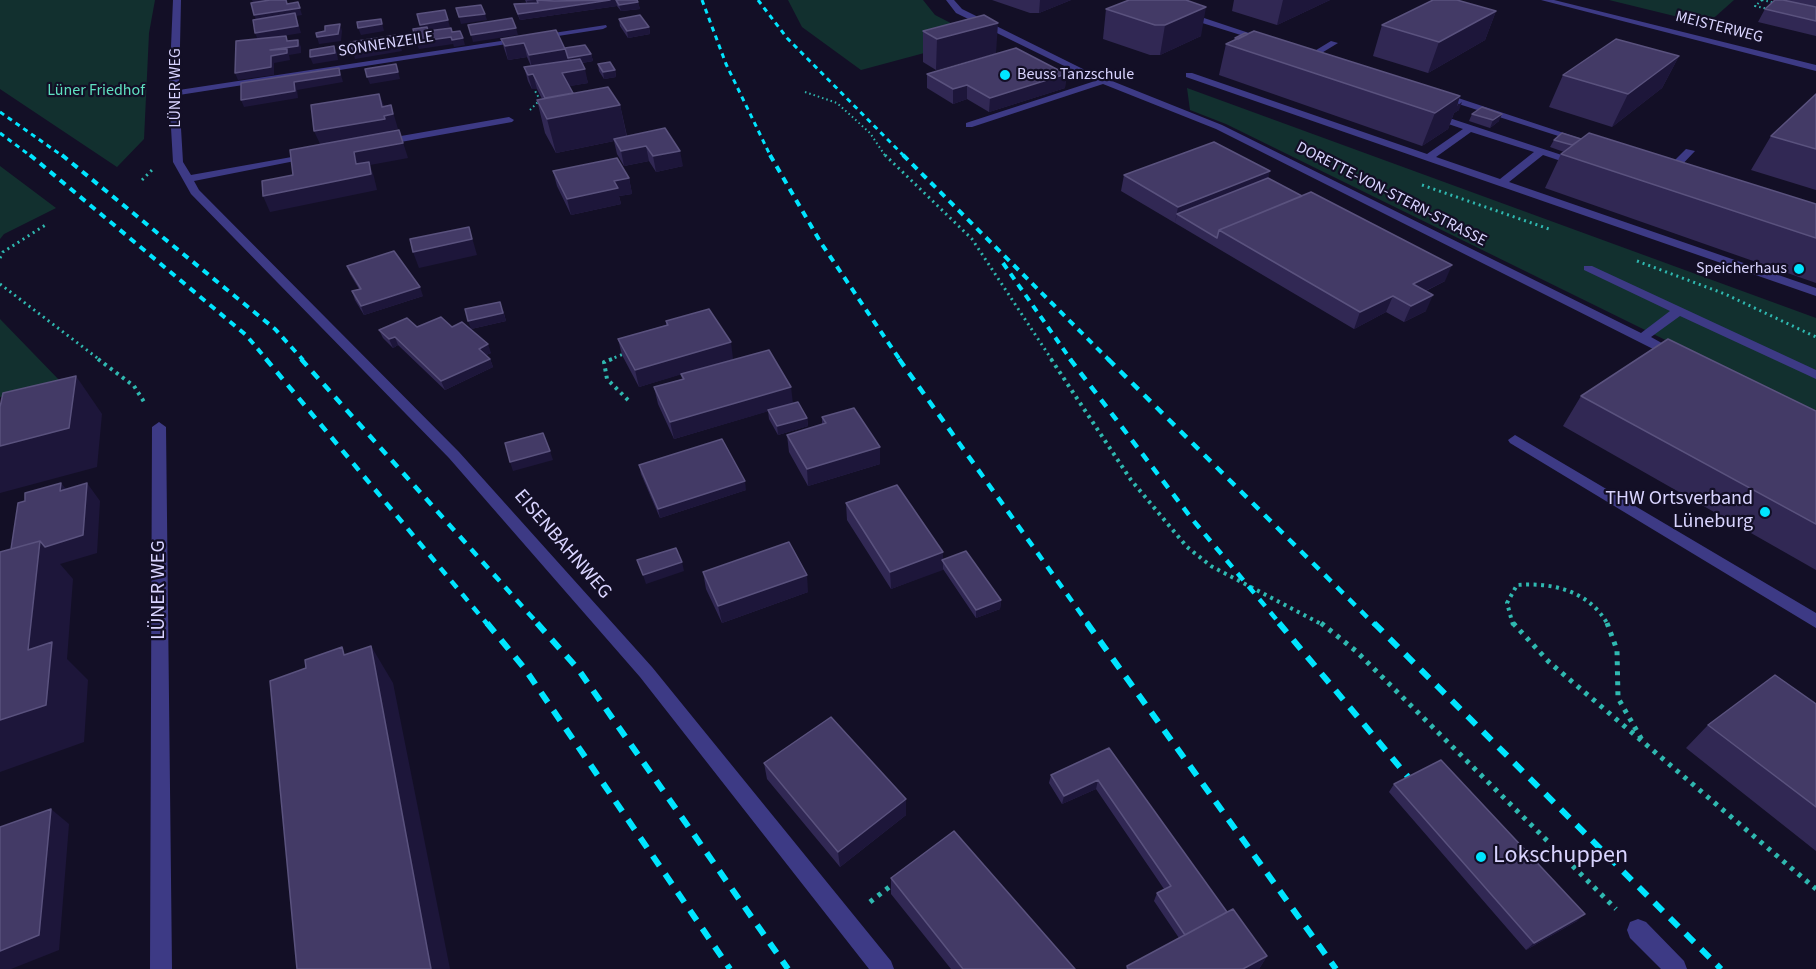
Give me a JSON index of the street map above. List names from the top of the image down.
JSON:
{
  "streets": {
    "street": [
      "MEISTERWEG",
      "SONNENZEILE",
      "LÜNER WEG",
      "DORETTE-VON-STERN-STRASSE",
      "EISENBAHNWEG"
    ]
  },
  "crossings": [
    ["SONNENZEILE", "LÜNER WEG"],
    ["LÜNER WEG", "EISENBAHNWEG"]
  ],
  "parks": ["Lüner Friedhof"],
  "places": [
    "Beuss Tanzschule",
    "Speicherhaus",
    "THW Ortsverband Lüneburg",
    "Lokschuppen"
  ]
}
